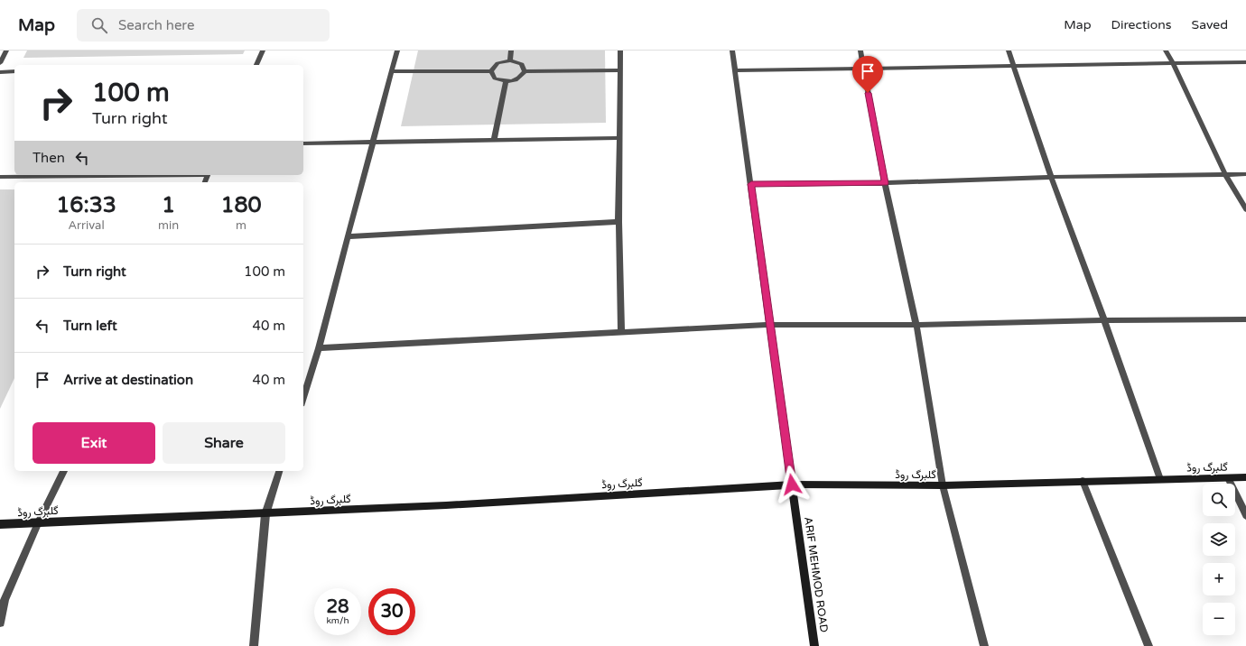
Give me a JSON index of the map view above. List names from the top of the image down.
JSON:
{
  "streets": {
    "main road": ["گلبرگ روڈ", "ARIF MEHMOD ROAD"]
  },
  "crossings": [
    ["گلبرگ روڈ", "ARIF MEHMOD ROAD"]
  ],
  "page": {
    "header": "Map",
    "search": "Search here",
    "nav": ["Map", "Directions", "Saved"],
    "turn": ["100 m", "Turn right"],
    "then": "Then",
    "eta": [
      "16:33",
      "Arrival",
      "1",
      "min",
      "180",
      "m"
    ],
    "list": [
      {
        "name": "Turn right",
        "value": "100 m"
      },
      {
        "name": "Turn left",
        "value": "40 m"
      },
      {
        "name": "Arrive at destination",
        "value": "40 m"
      }
    ],
    "buttons": ["Exit", "Share"],
    "map_buttons": ["+", "−"],
    "speed": "28 km/h",
    "limit": "30"
  }
}
